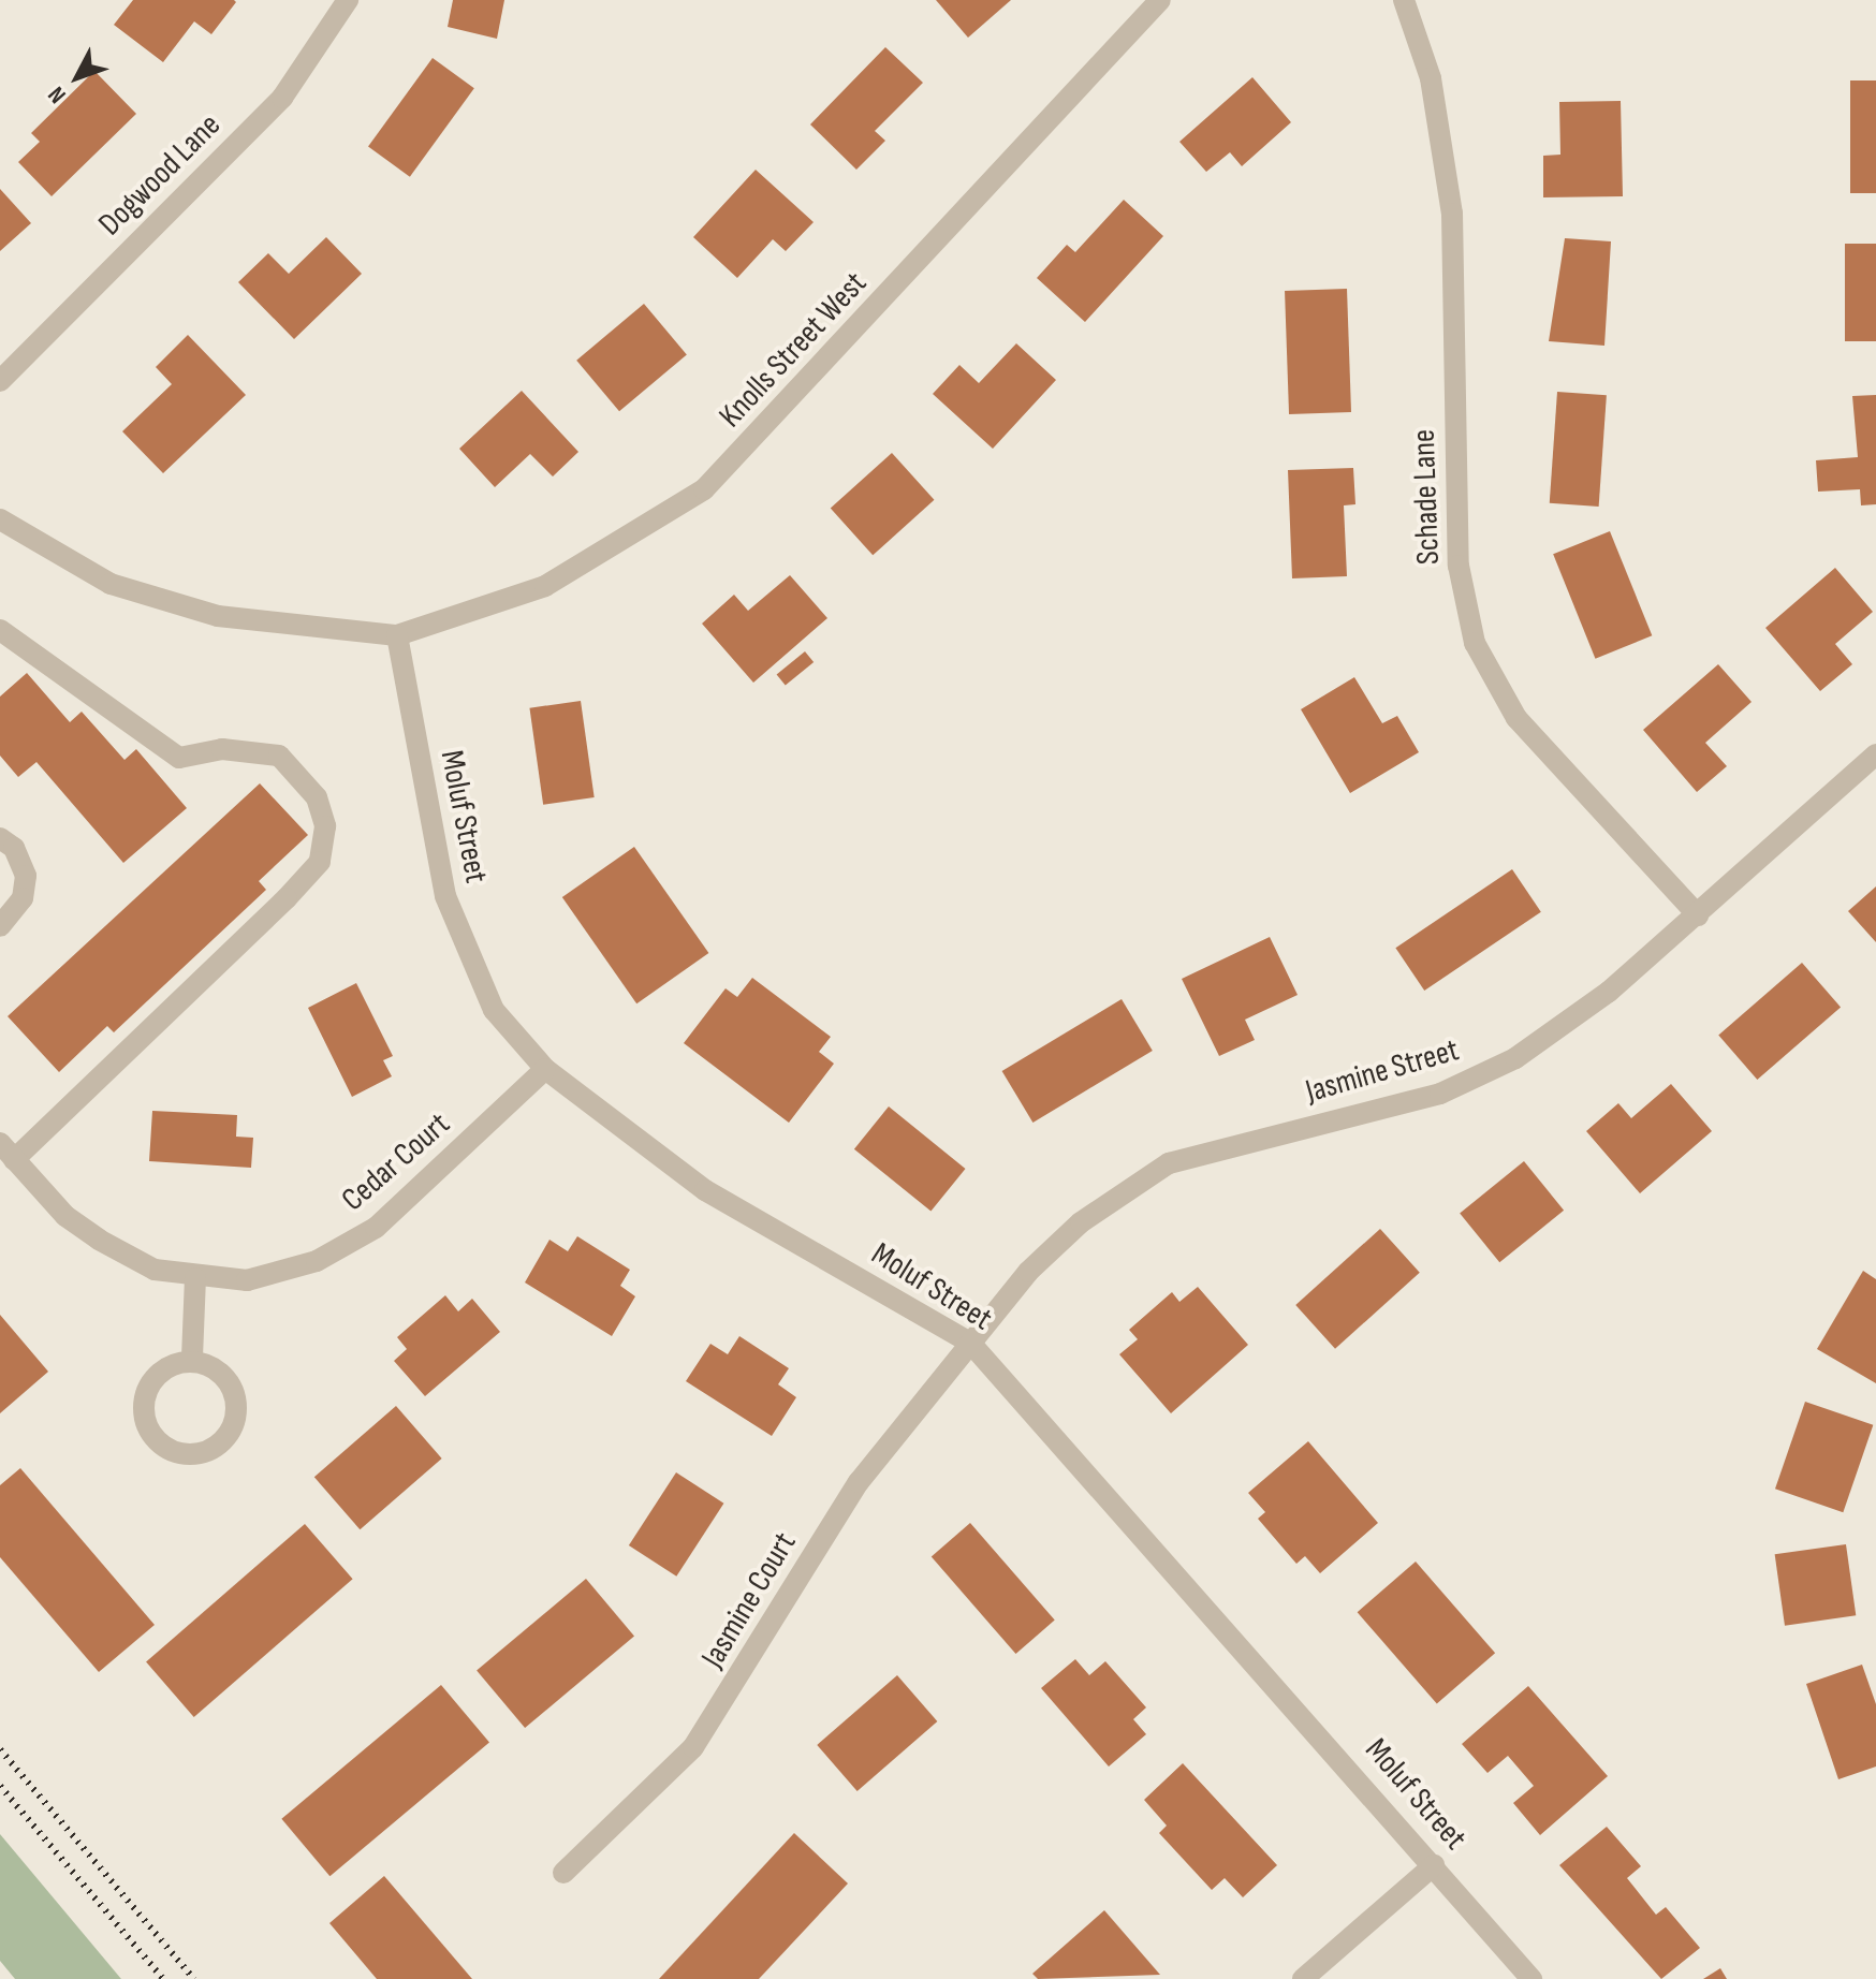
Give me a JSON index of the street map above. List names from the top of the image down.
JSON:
{
  "streets": {
    "street": [
      "Dogwood Lane",
      "Knolls Street West",
      "Schade Lane",
      "Moluf Street",
      "Jasmine Street",
      "Cedar Court",
      "Jasmine Court"
    ]
  },
  "crossings": [
    ["Knolls Street West", "Moluf Street"],
    ["Schade Lane", "Jasmine Street"],
    ["Moluf Street", "Jasmine Street"],
    ["Moluf Street", "Cedar Court"],
    ["Moluf Street", "Jasmine Court"],
    ["Jasmine Street", "Jasmine Court"]
  ],
  "north": "bottom left"
}
